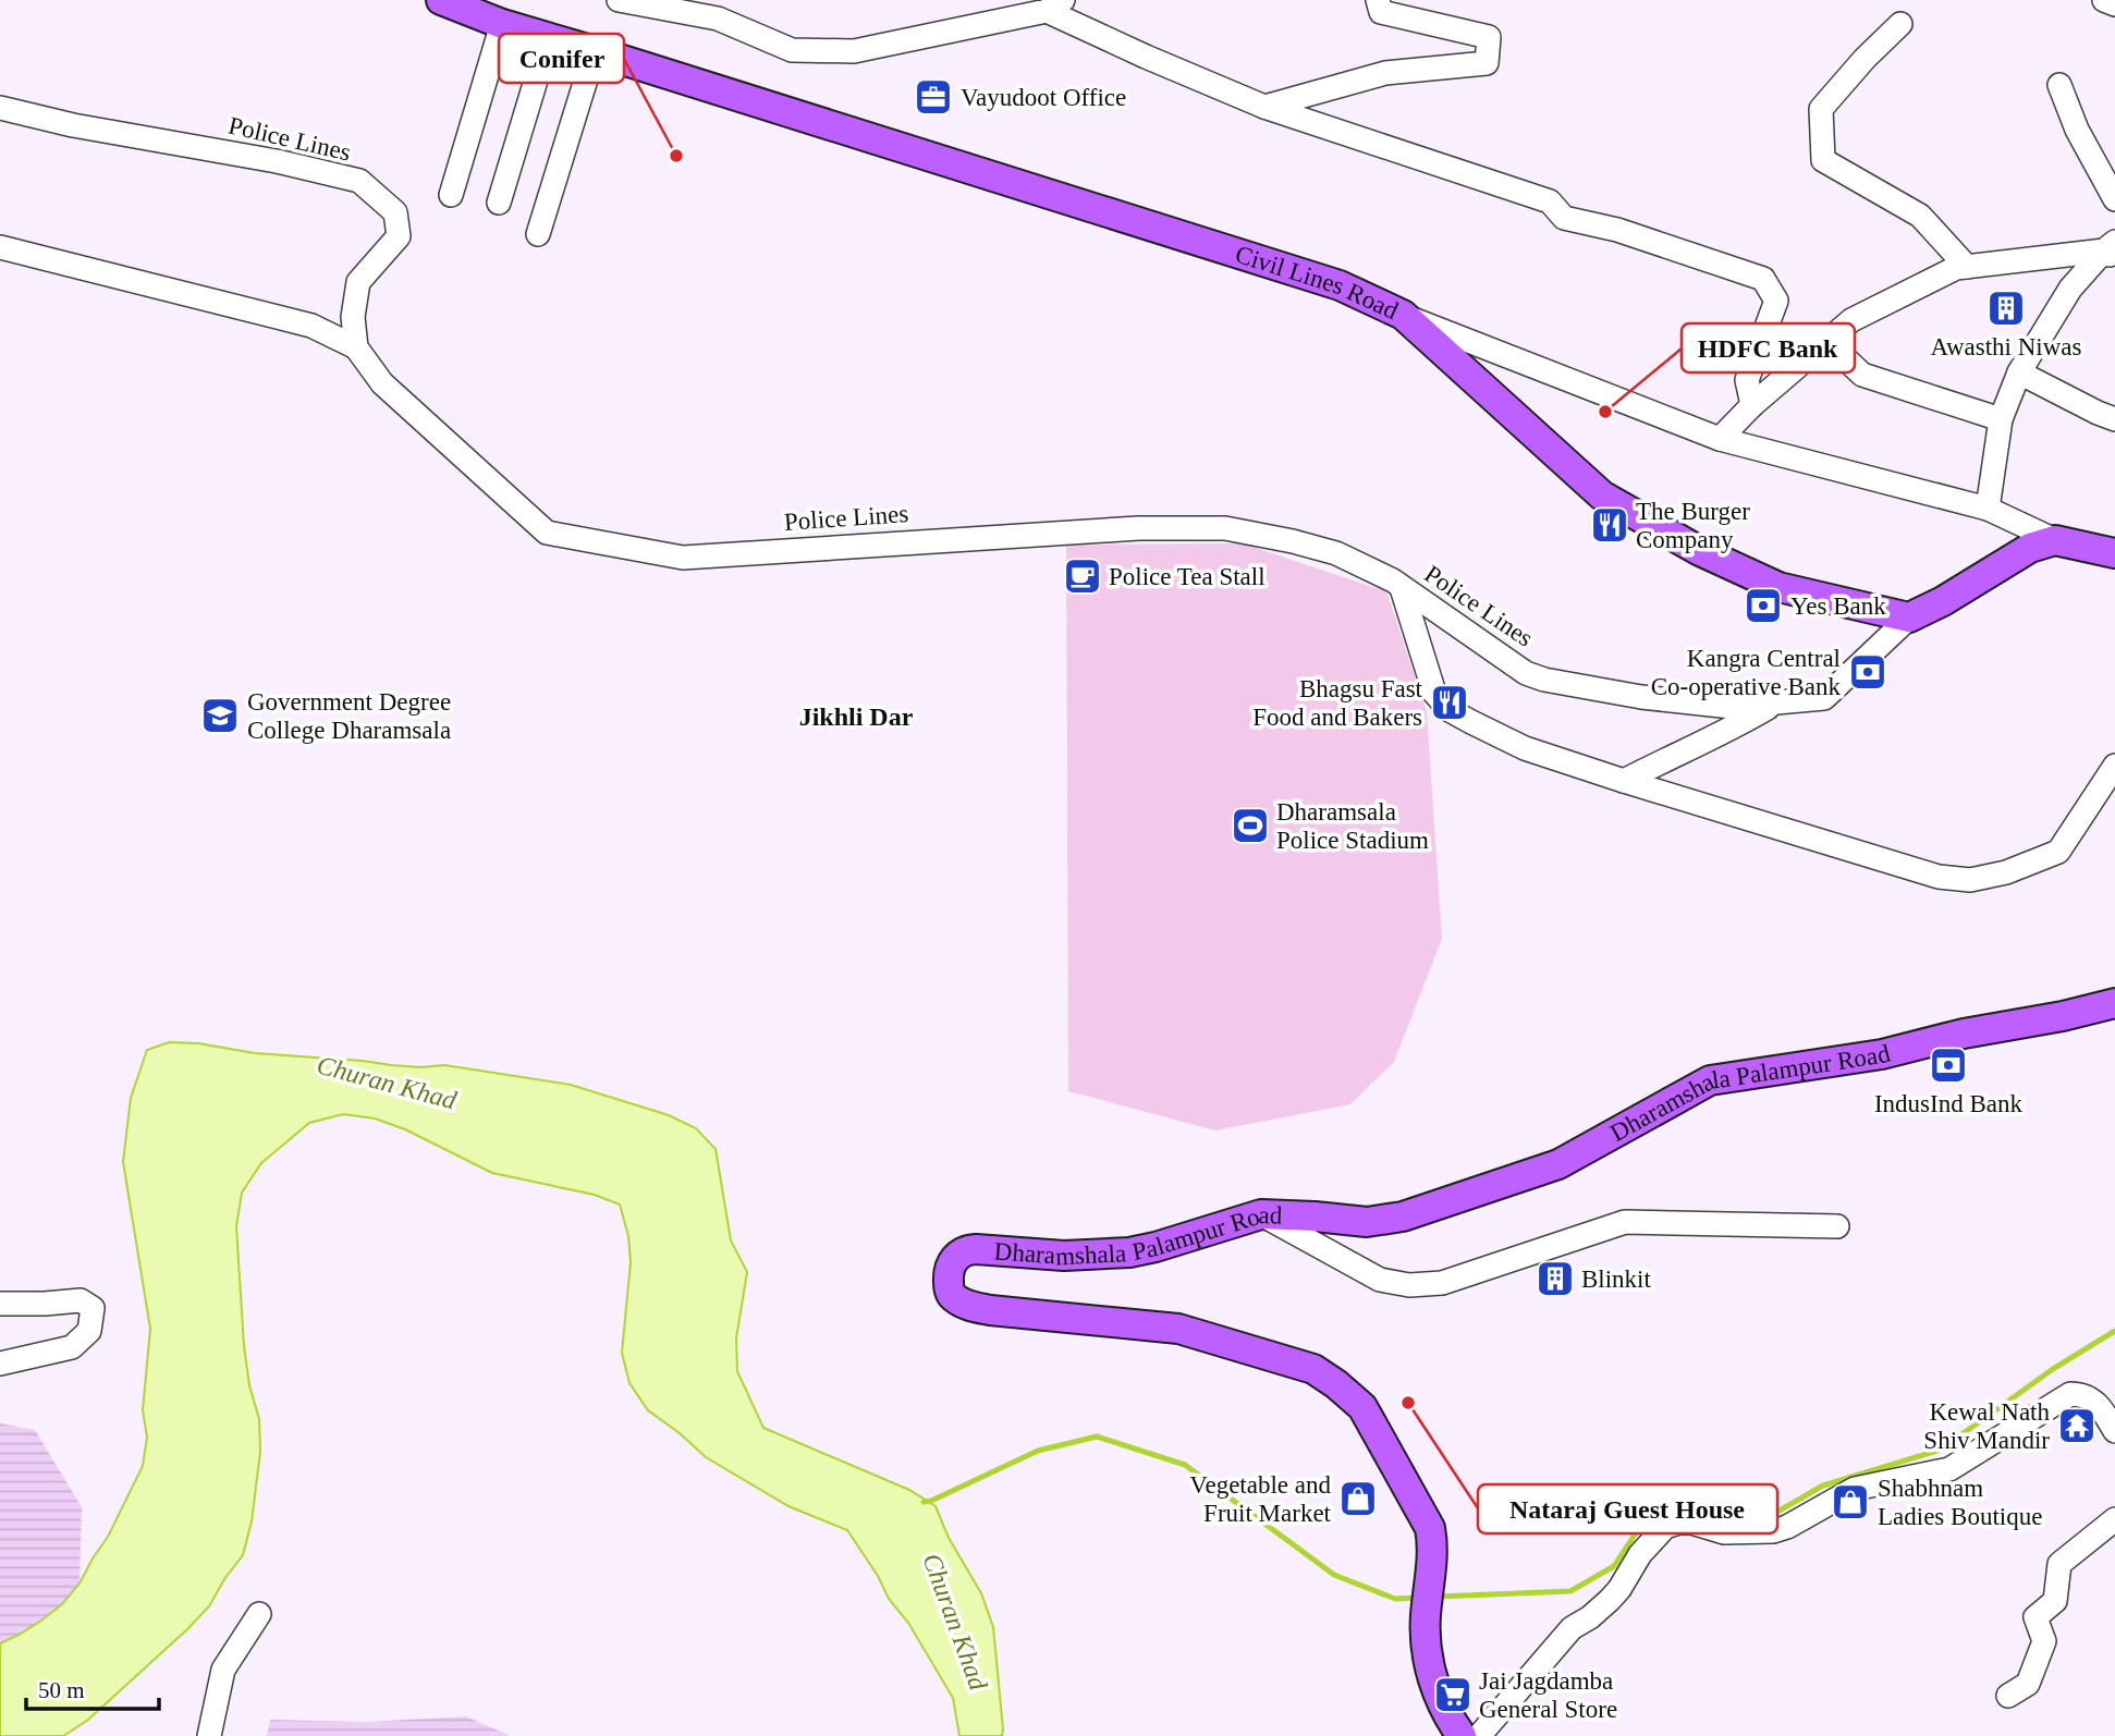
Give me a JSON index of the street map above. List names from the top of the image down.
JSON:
{
  "streets": {
    "main road": ["Civil Lines Road", "Dharamshala Palampur Road"],
    "street": ["Police Lines"]
  },
  "crossings": [
    ["Police Lines", "Civil Lines Road"]
  ],
  "districts": ["Jikhli Dar"],
  "water": ["Churan Khad"],
  "places": {
    "office": ["Vayudoot Office"],
    "other": ["Conifer", "HDFC Bank", "Nataraj Guest House"],
    "building": ["Awasthi Niwas", "Blinkit"],
    "restaurant": ["The Burger Company", "Bhagsu Fast Food and Bakers"],
    "cafe": ["Police Tea Stall"],
    "bank": ["Yes Bank", "Kangra Central Co-operative Bank", "IndusInd Bank"],
    "school or university": ["Government Degree College Dharamsala"],
    "sports": ["Dharamsala Police Stadium"],
    "temple": ["Kewal Nath Shiv Mandir"],
    "shop": ["Vegetable and Fruit Market", "Shabhnam Ladies Boutique"],
    "supermarket": ["Jai Jagdamba General Store"]
  },
  "scale_bar": "50 m"
}
